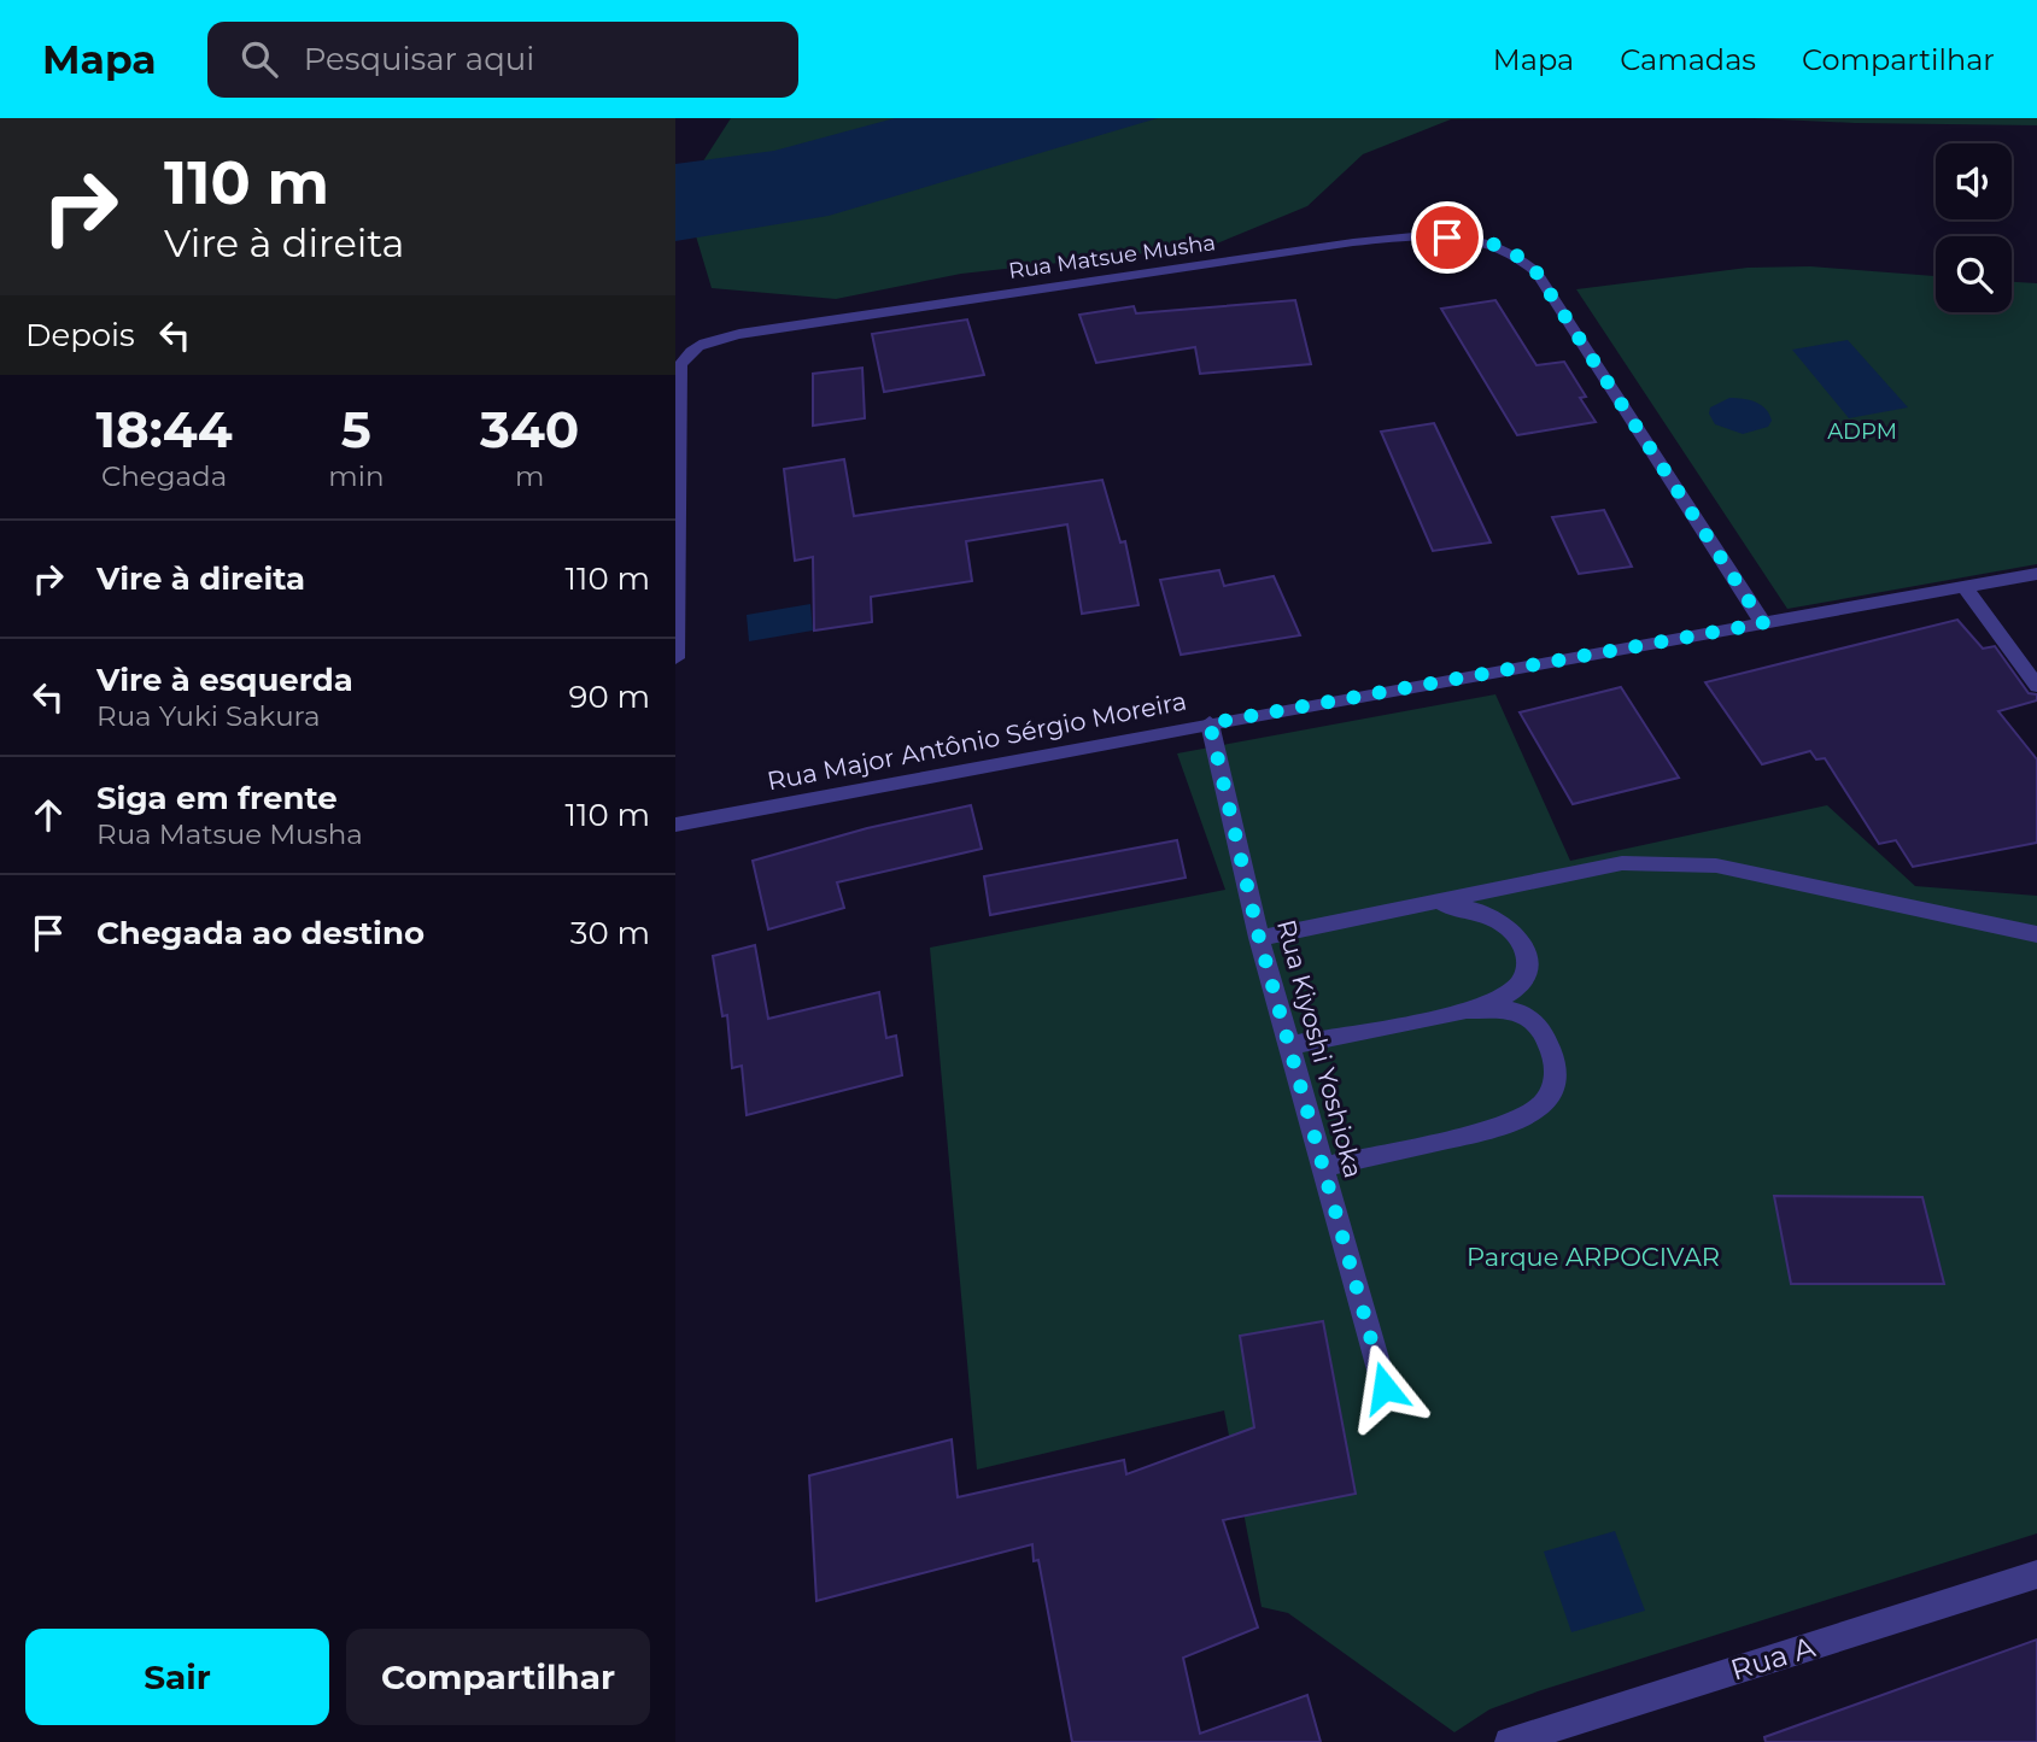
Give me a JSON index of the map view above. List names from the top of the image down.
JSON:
{
  "streets": {
    "street": [
      "Rua Matsue Musha",
      "Rua Major Antônio Sérgio Moreira",
      "Rua Kiyoshi Yoshioka",
      "Rua A"
    ]
  },
  "crossings": [
    ["Rua Matsue Musha", "Rua Major Antônio Sérgio Moreira"],
    ["Rua Major Antônio Sérgio Moreira", "Rua Kiyoshi Yoshioka"]
  ],
  "parks": ["ADPM", "Parque ARPOCIVAR"],
  "page": {
    "header": "Mapa",
    "search": "Pesquisar aqui",
    "nav": ["Mapa", "Camadas", "Compartilhar"],
    "turn": ["110 m", "Vire à direita"],
    "then": "Depois",
    "eta": [
      "18:44",
      "Chegada",
      "5",
      "min",
      "340",
      "m"
    ],
    "list": [
      {
        "name": "Vire à direita",
        "value": "110 m"
      },
      {
        "name": "Vire à esquerda",
        "note": "Rua Yuki Sakura",
        "value": "90 m"
      },
      {
        "name": "Siga em frente",
        "note": "Rua Matsue Musha",
        "value": "110 m"
      },
      {
        "name": "Chegada ao destino",
        "value": "30 m"
      }
    ],
    "buttons": ["Sair", "Compartilhar"]
  }
}
